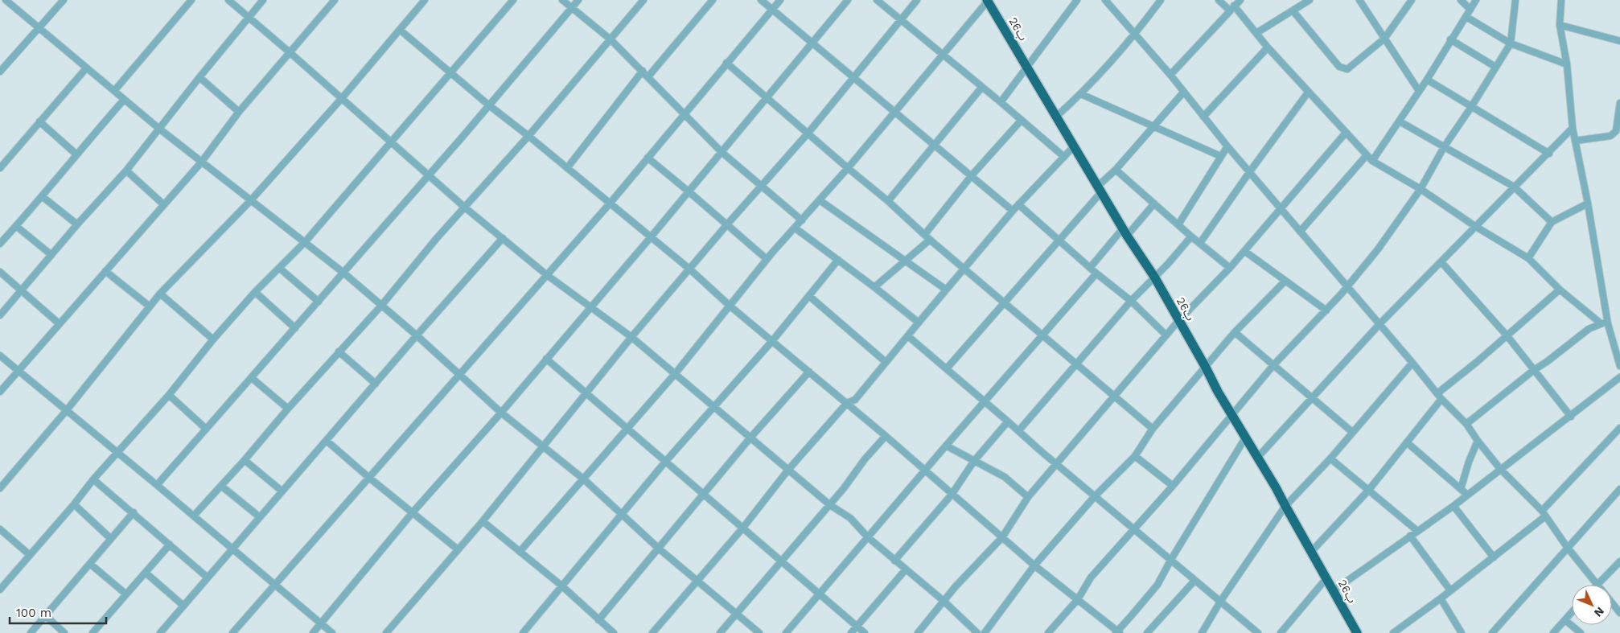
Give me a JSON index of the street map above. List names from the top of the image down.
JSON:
{
  "streets": {
    "highway": ["26ب"]
  },
  "scale_bar": "100 m",
  "north": "bottom right"
}
